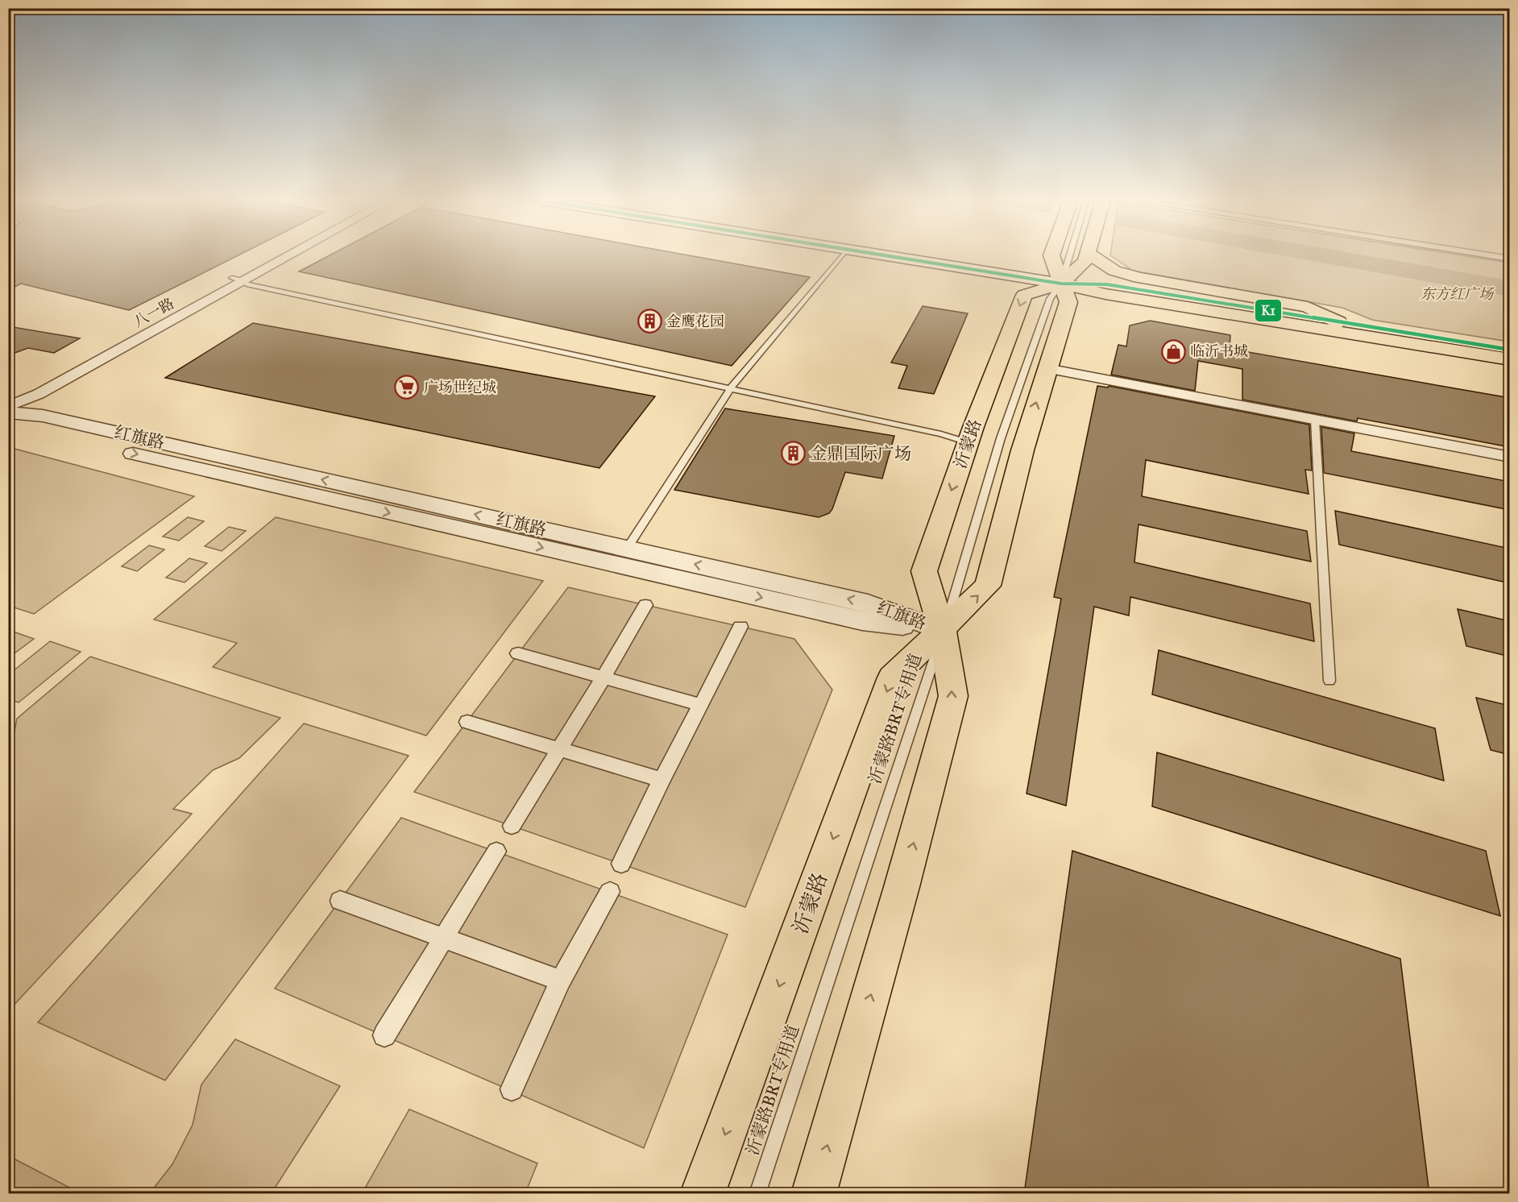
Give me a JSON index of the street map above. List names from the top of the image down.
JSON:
{
  "streets": {
    "main road": ["沂蒙路"],
    "street": ["八一路", "红旗路"],
    "lane": ["沂蒙路BRT专用道"]
  },
  "crossings": [
    ["红旗路", "沂蒙路"],
    ["红旗路", "沂蒙路BRT专用道"],
    ["沂蒙路", "沂蒙路BRT专用道"]
  ],
  "parks": ["东方红广场"],
  "places": {
    "building": ["金鹰花园", "金鼎国际广场"],
    "shop": ["临沂书城"],
    "supermarket": ["广场世纪城"]
  },
  "lines": ["transit line K1"]
}
